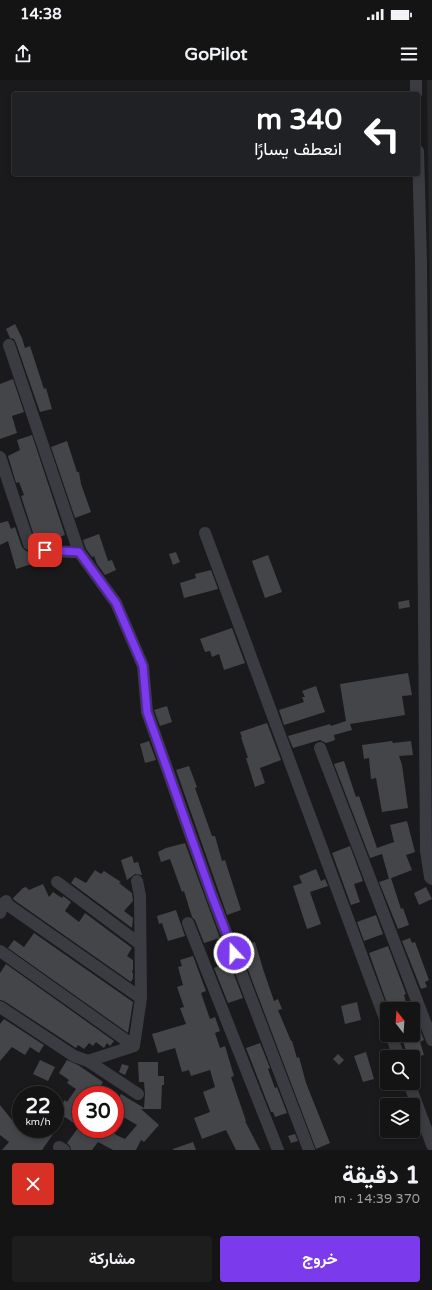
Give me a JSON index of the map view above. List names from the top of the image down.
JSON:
{
  "north": "top",
  "page": {
    "status": "14:38",
    "header": "GoPilot",
    "turn": ["340 m", "انعطف يسارًا"],
    "speed": "22 km/h",
    "limit": "30",
    "heading": ["1 دقيقة", "370 m · 14:39"],
    "buttons": ["خروج", "مشاركة"]
  }
}
